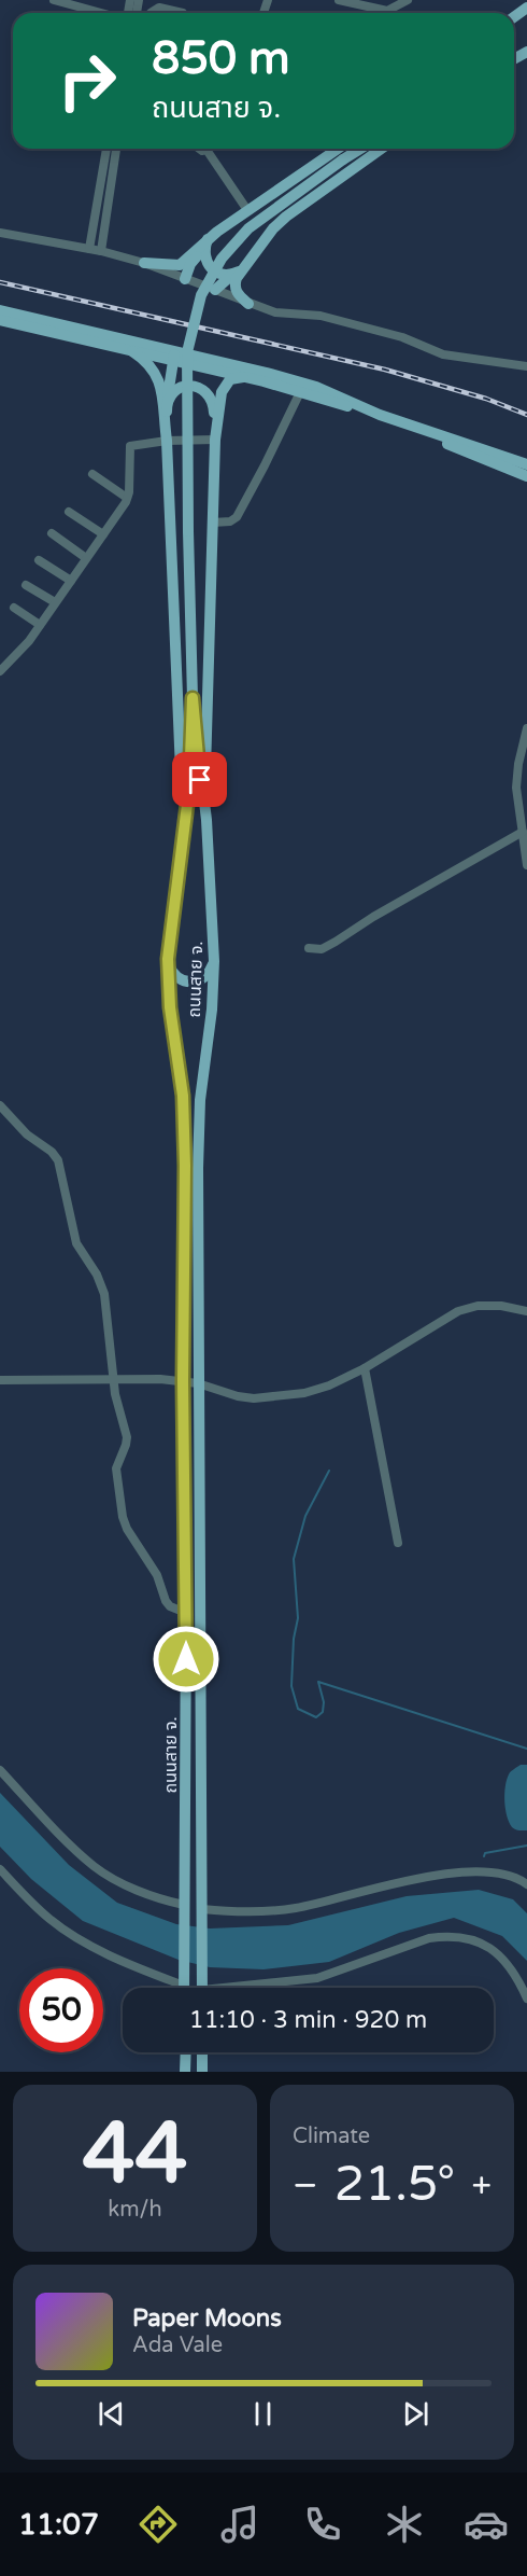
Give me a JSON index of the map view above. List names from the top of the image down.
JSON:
{
  "streets": {
    "main road": ["ถนนสาย จ."]
  },
  "page": {
    "turn": ["850 m", "ถนนสาย จ."],
    "limit": "50",
    "trip": "11:10 · 3 min · 920 m",
    "tile": [
      ["44", "km/h"],
      "Climate"
    ],
    "heat": ["−", "21.5°", "+"],
    "song": ["Paper Moons", "Ada Vale"],
    "tabs": "11:07"
  }
}
